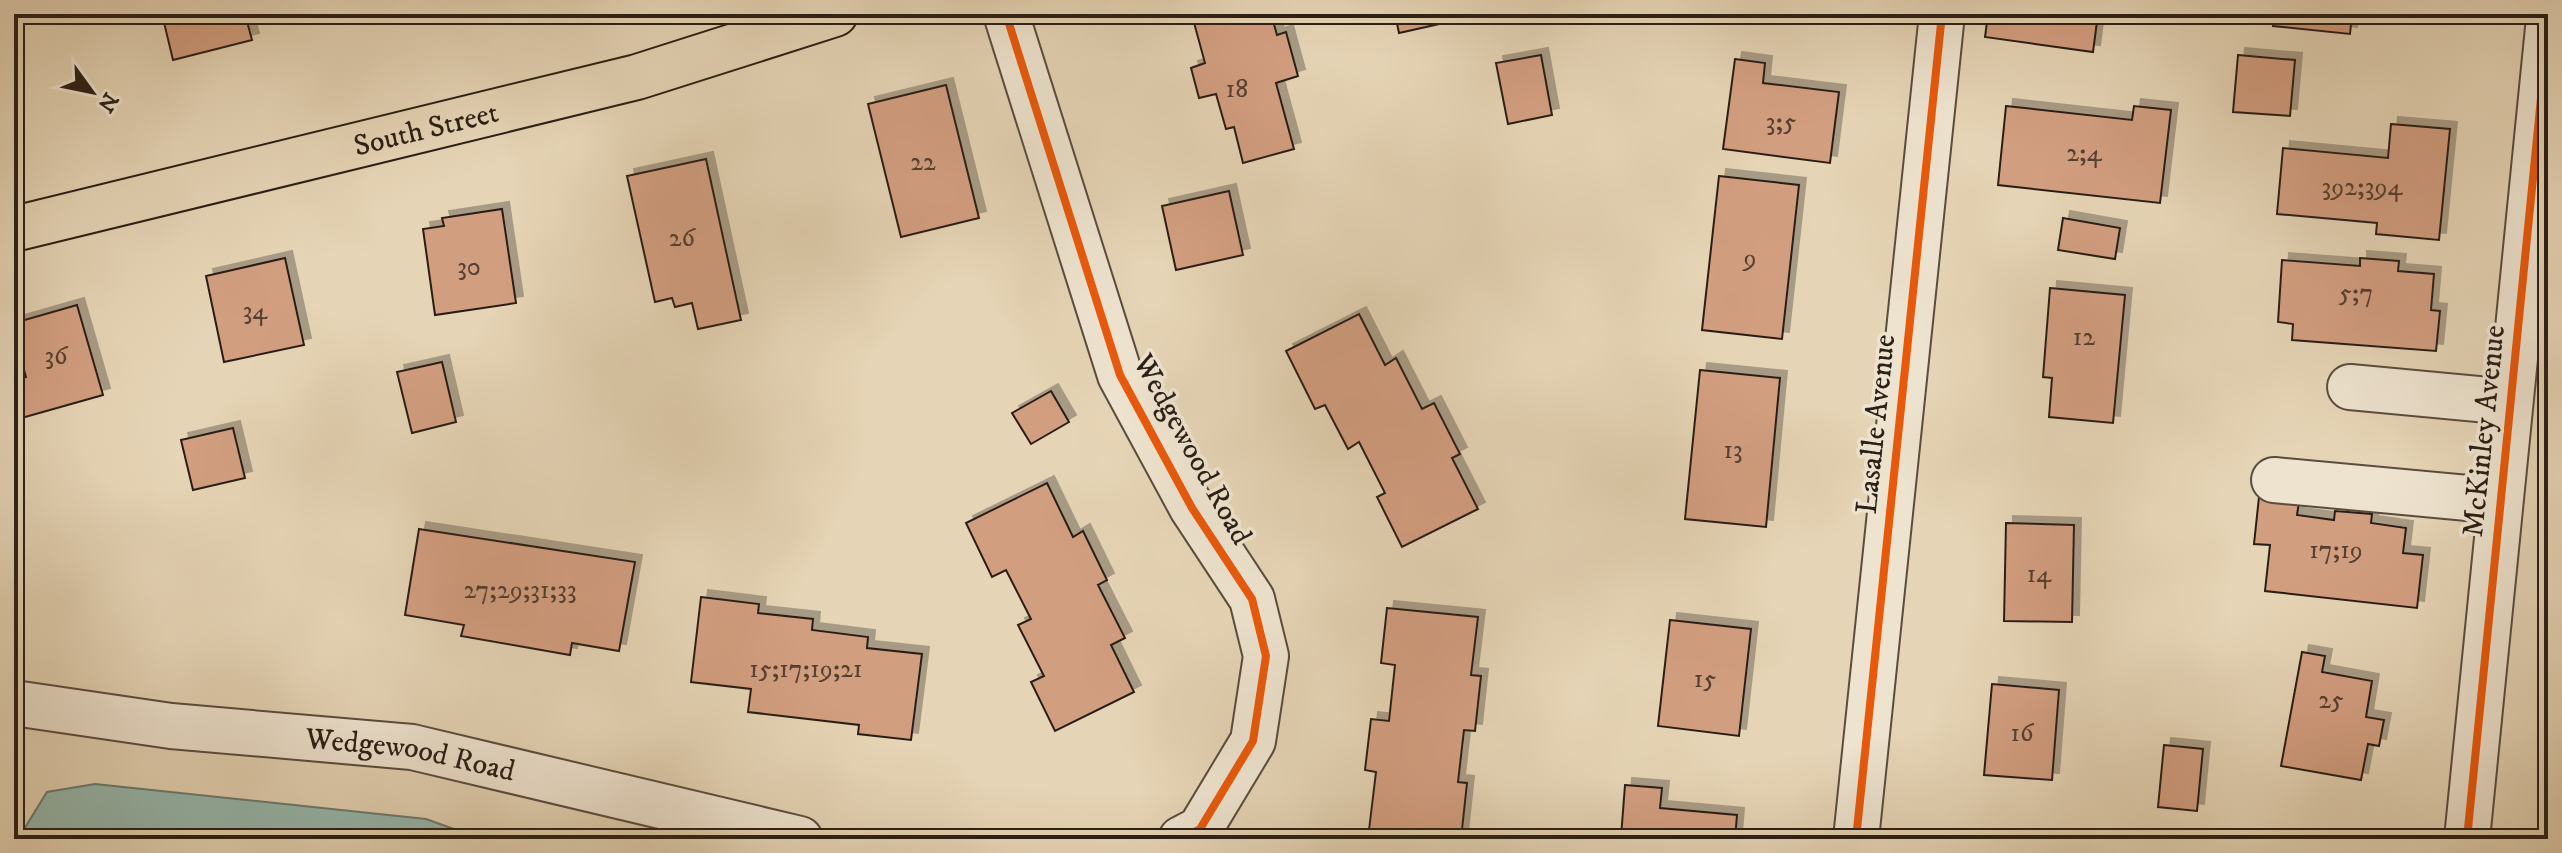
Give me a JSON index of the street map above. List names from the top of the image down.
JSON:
{
  "streets": {
    "main road": ["South Street"],
    "street": ["Lasalle Avenue", "McKinley Avenue", "Wedgewood Road"]
  },
  "house_numbers": [
    "18",
    "3;5",
    "2;4",
    "22",
    "392;394",
    "26",
    "9",
    "30",
    "5;7",
    "34",
    "12",
    "36",
    "13",
    "17;19",
    "14",
    "27;29;31;33",
    "15;17;19;21",
    "15",
    "25",
    "16"
  ],
  "north": "bottom right"
}
